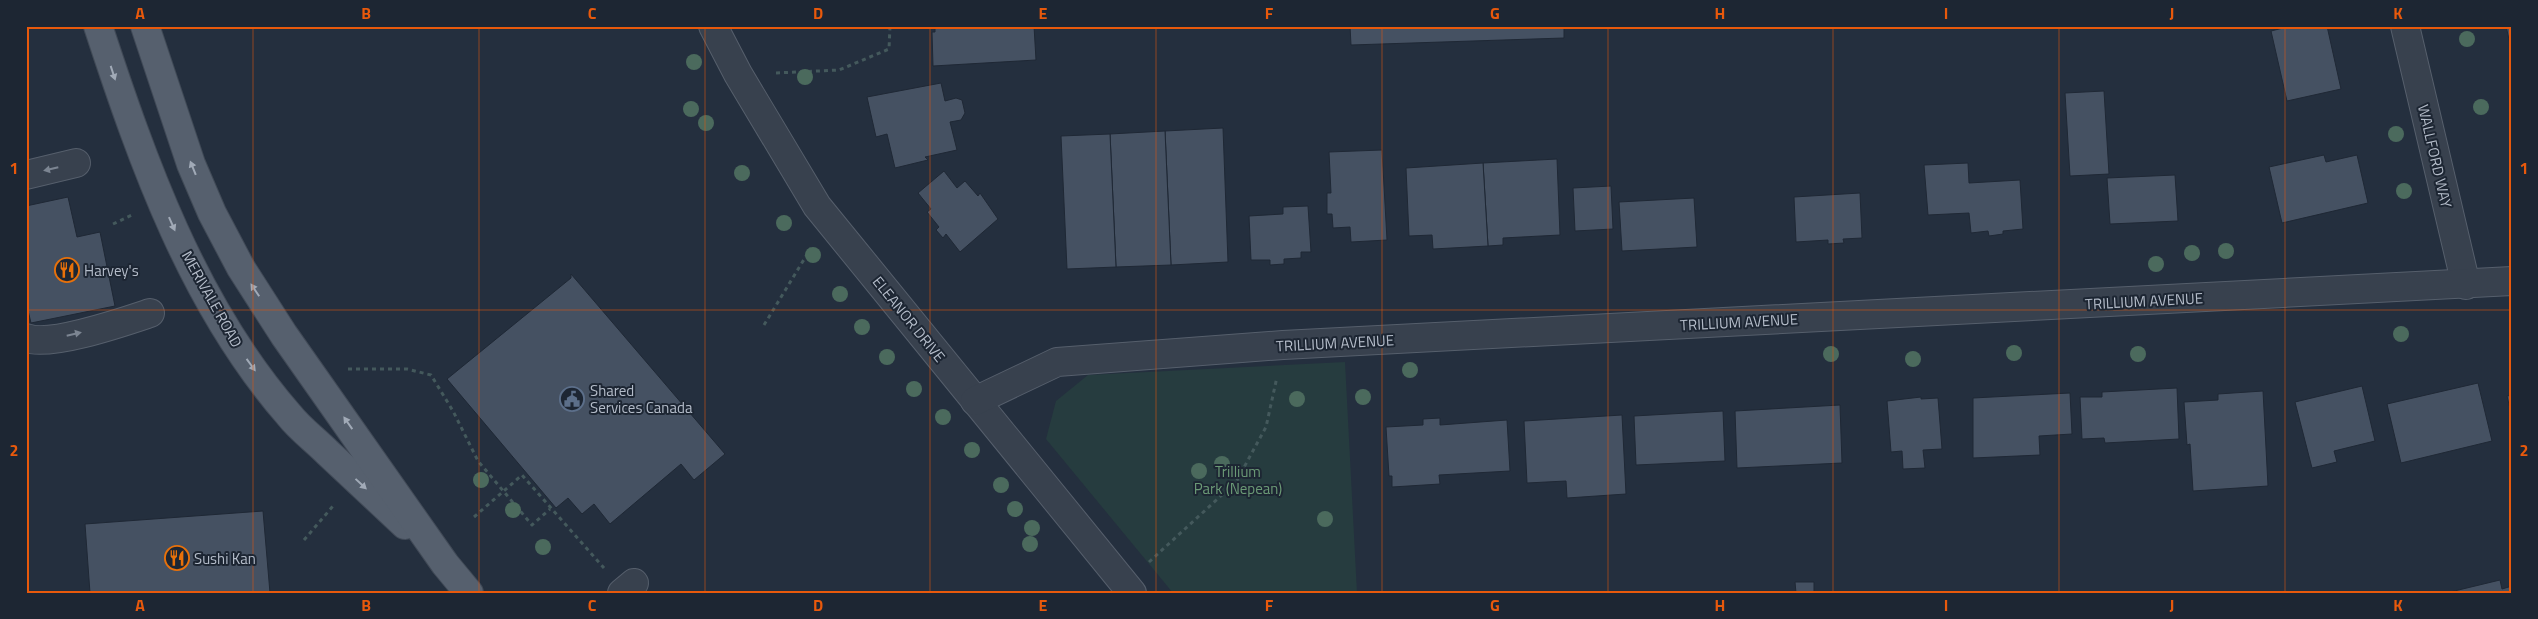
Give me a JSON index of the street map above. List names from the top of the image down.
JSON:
{
  "streets": {
    "main road": ["MERIVALE ROAD"],
    "street": ["WALLFORD WAY", "TRILLIUM AVENUE", "ELEANOR DRIVE"]
  },
  "crossings": [
    ["WALLFORD WAY", "TRILLIUM AVENUE"],
    ["TRILLIUM AVENUE", "ELEANOR DRIVE"]
  ],
  "parks": ["Trillium Park (Nepean)"],
  "places": {
    "restaurant": ["Harvey's", "Sushi Kan"],
    "public building": ["Shared Services Canada"]
  },
  "grid": {
    "columns": [
      "A",
      "B",
      "C",
      "D",
      "E",
      "F",
      "G",
      "H",
      "I",
      "J",
      "K"
    ],
    "rows": ["1", "2"]
  }
}
